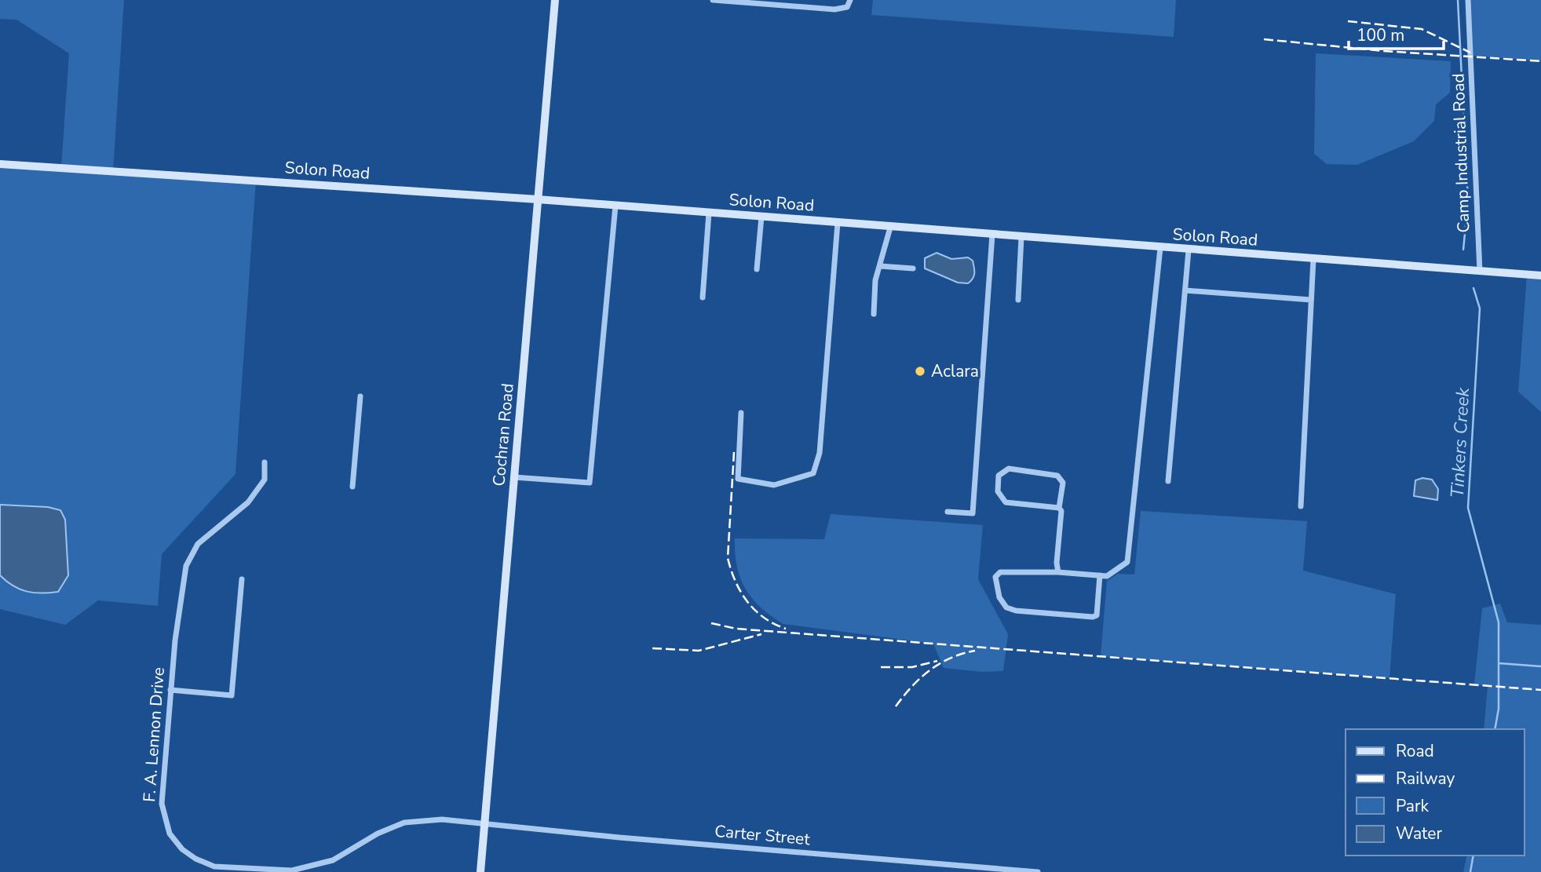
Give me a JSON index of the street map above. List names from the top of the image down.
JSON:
{
  "streets": {
    "street": [
      "Camp Industrial Road",
      "Solon Road",
      "Cochran Road",
      "F. A. Lennon Drive",
      "Carter Street"
    ]
  },
  "crossings": [
    ["Camp Industrial Road", "Solon Road"],
    ["Solon Road", "Cochran Road"],
    ["Cochran Road", "F. A. Lennon Drive"],
    ["Cochran Road", "Carter Street"],
    ["F. A. Lennon Drive", "Carter Street"]
  ],
  "water": ["Tinkers Creek"],
  "places": ["Aclara"],
  "legend": [
    "Road",
    "Railway",
    "Park",
    "Water"
  ],
  "scale_bar": "100 m"
}
